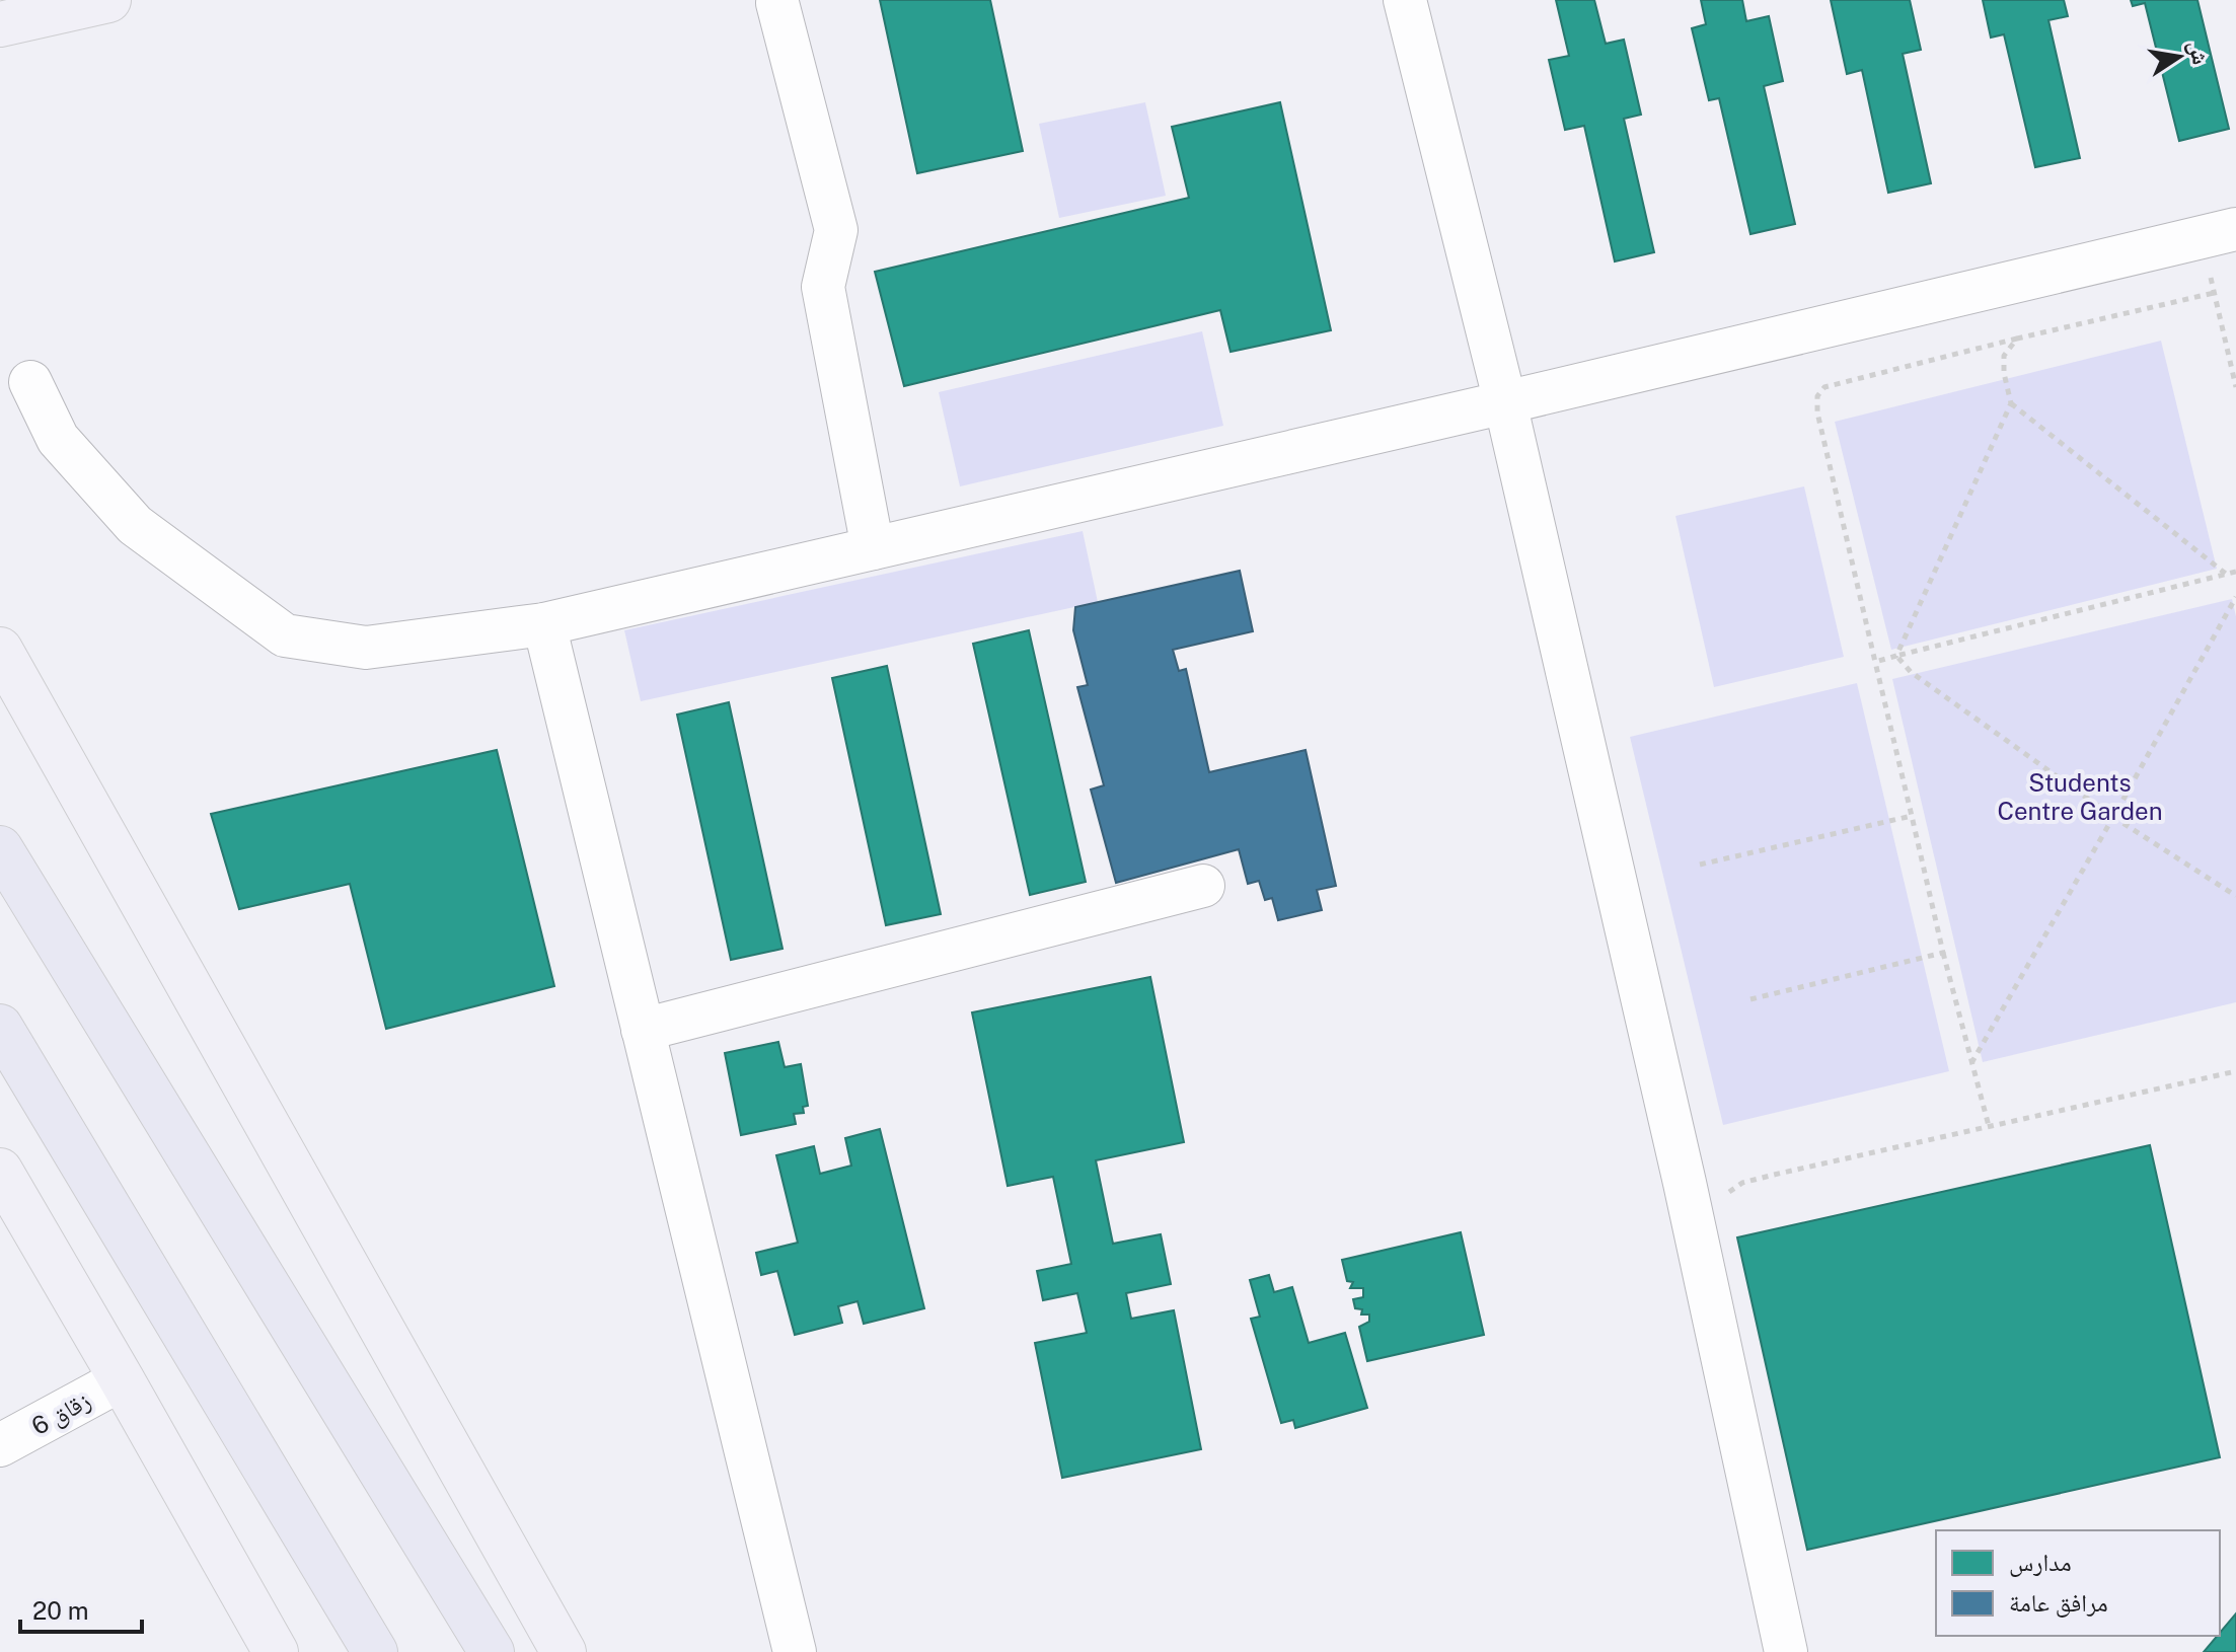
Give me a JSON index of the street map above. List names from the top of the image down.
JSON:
{
  "streets": {
    "street": ["زقاق 6"]
  },
  "parks": ["Students Centre Garden"],
  "legend": ["مدارس", "مرافق عامة"],
  "scale_bar": "20 m",
  "north": "right"
}
